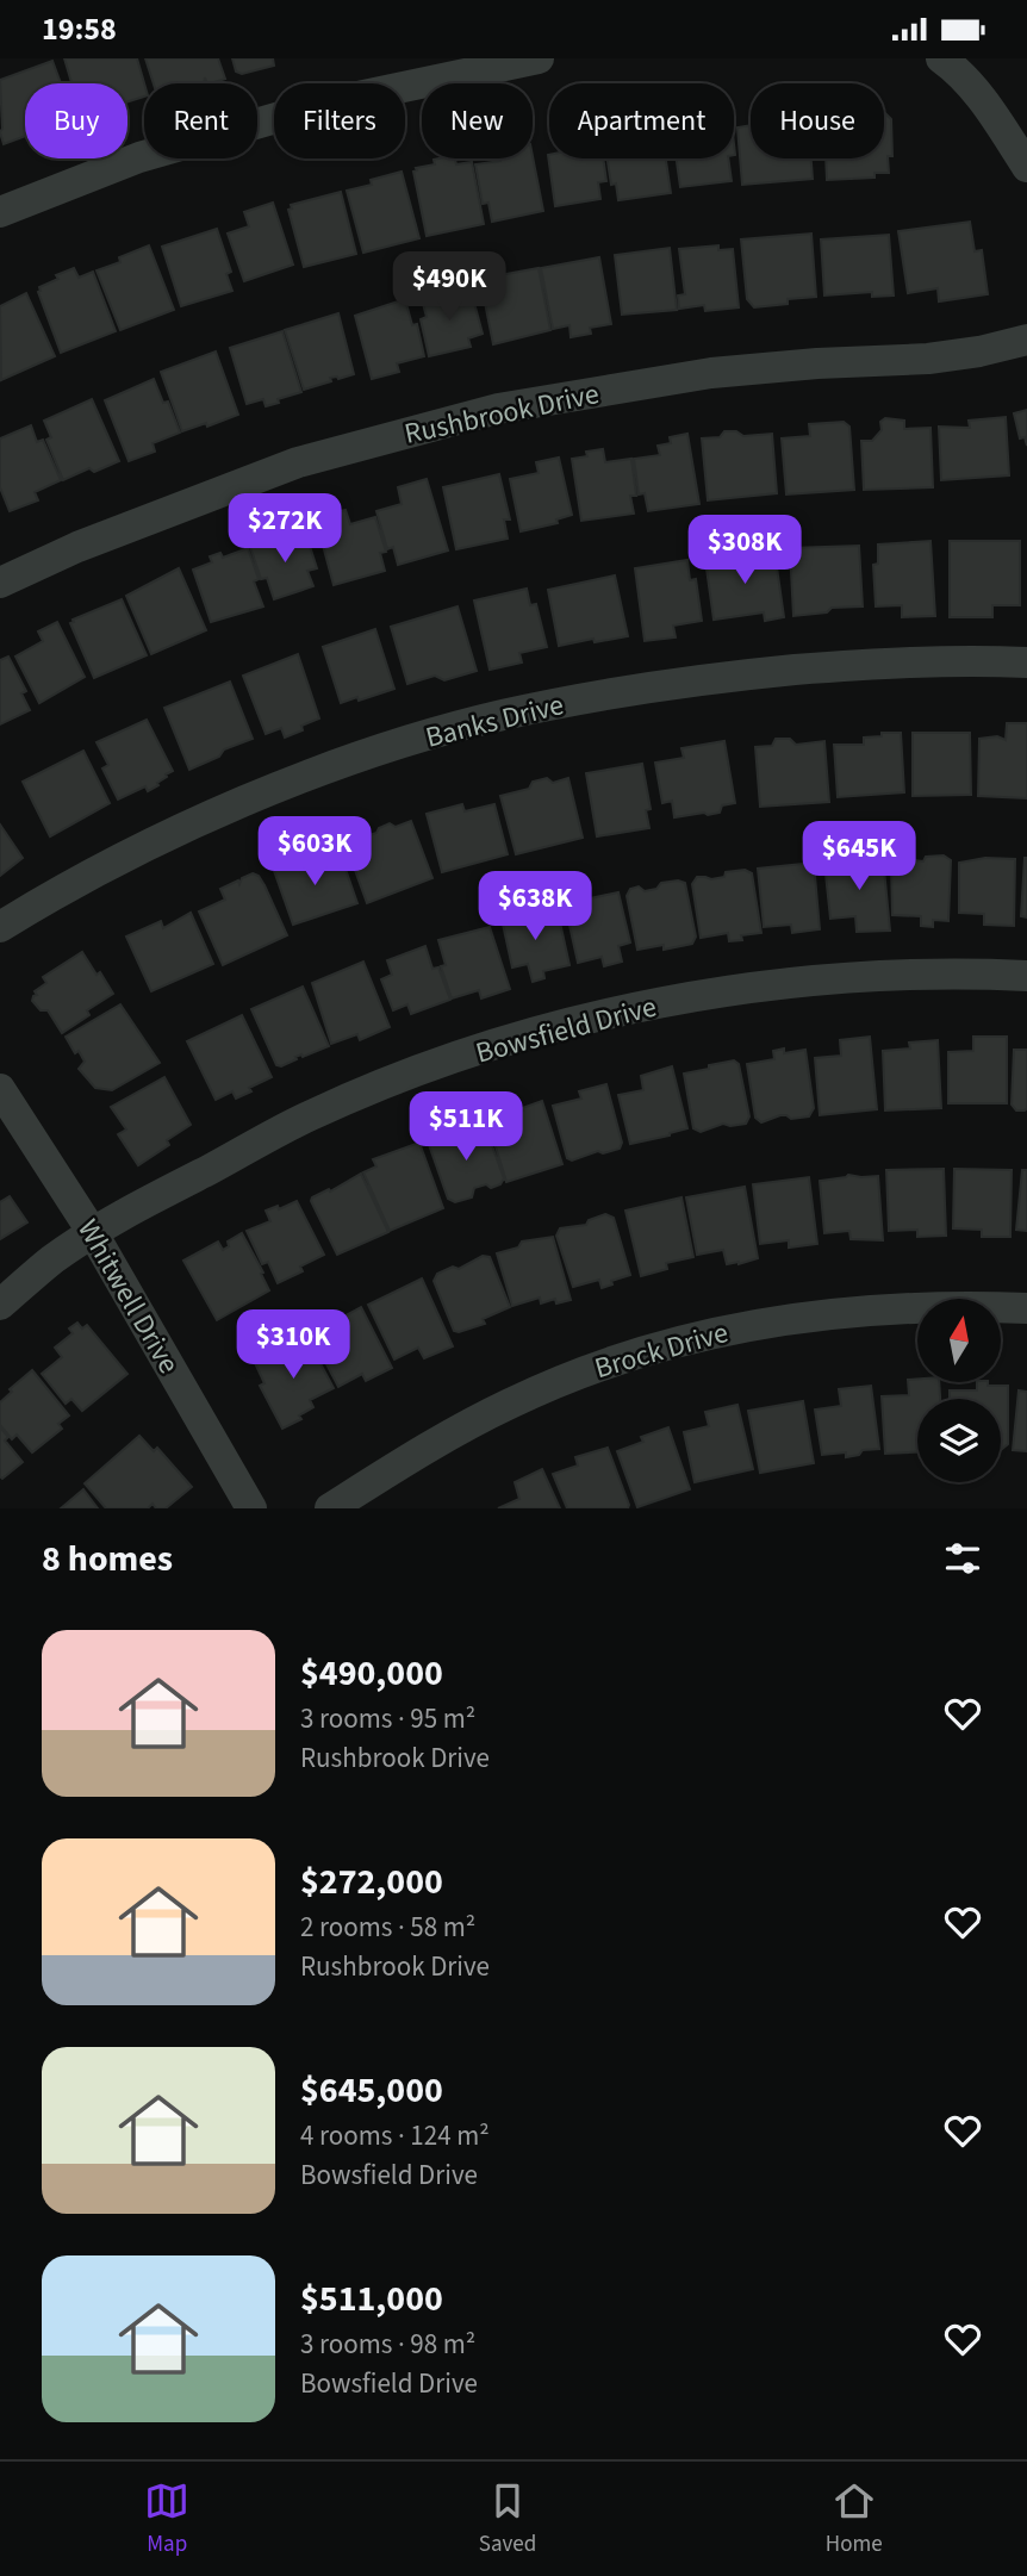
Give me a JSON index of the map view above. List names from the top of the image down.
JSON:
{
  "streets": {
    "street": [
      "Rushbrook Drive",
      "Banks Drive",
      "Bowsfield Drive",
      "Whitwell Drive",
      "Brock Drive"
    ]
  },
  "crossings": [
    ["Bowsfield Drive", "Whitwell Drive"]
  ],
  "north": "top",
  "page": {
    "status": "19:58",
    "chip": [
      "Buy",
      "Rent",
      "Filters",
      "New",
      "Apartment",
      "House"
    ],
    "price": [
      "$490K",
      "$272K",
      "$308K",
      "$603K",
      "$645K",
      "$638K",
      "$511K",
      "$310K"
    ],
    "heading": "8 homes",
    "list": [
      {
        "name": "$490,000",
        "note": "3 rooms · 95 m² · Rushbrook Drive"
      },
      {
        "name": "$272,000",
        "note": "2 rooms · 58 m² · Rushbrook Drive"
      },
      {
        "name": "$645,000",
        "note": "4 rooms · 124 m² · Bowsfield Drive"
      },
      {
        "name": "$511,000",
        "note": "3 rooms · 98 m² · Bowsfield Drive"
      }
    ],
    "tabs": ["Map", "Saved", "Home"]
  }
}
